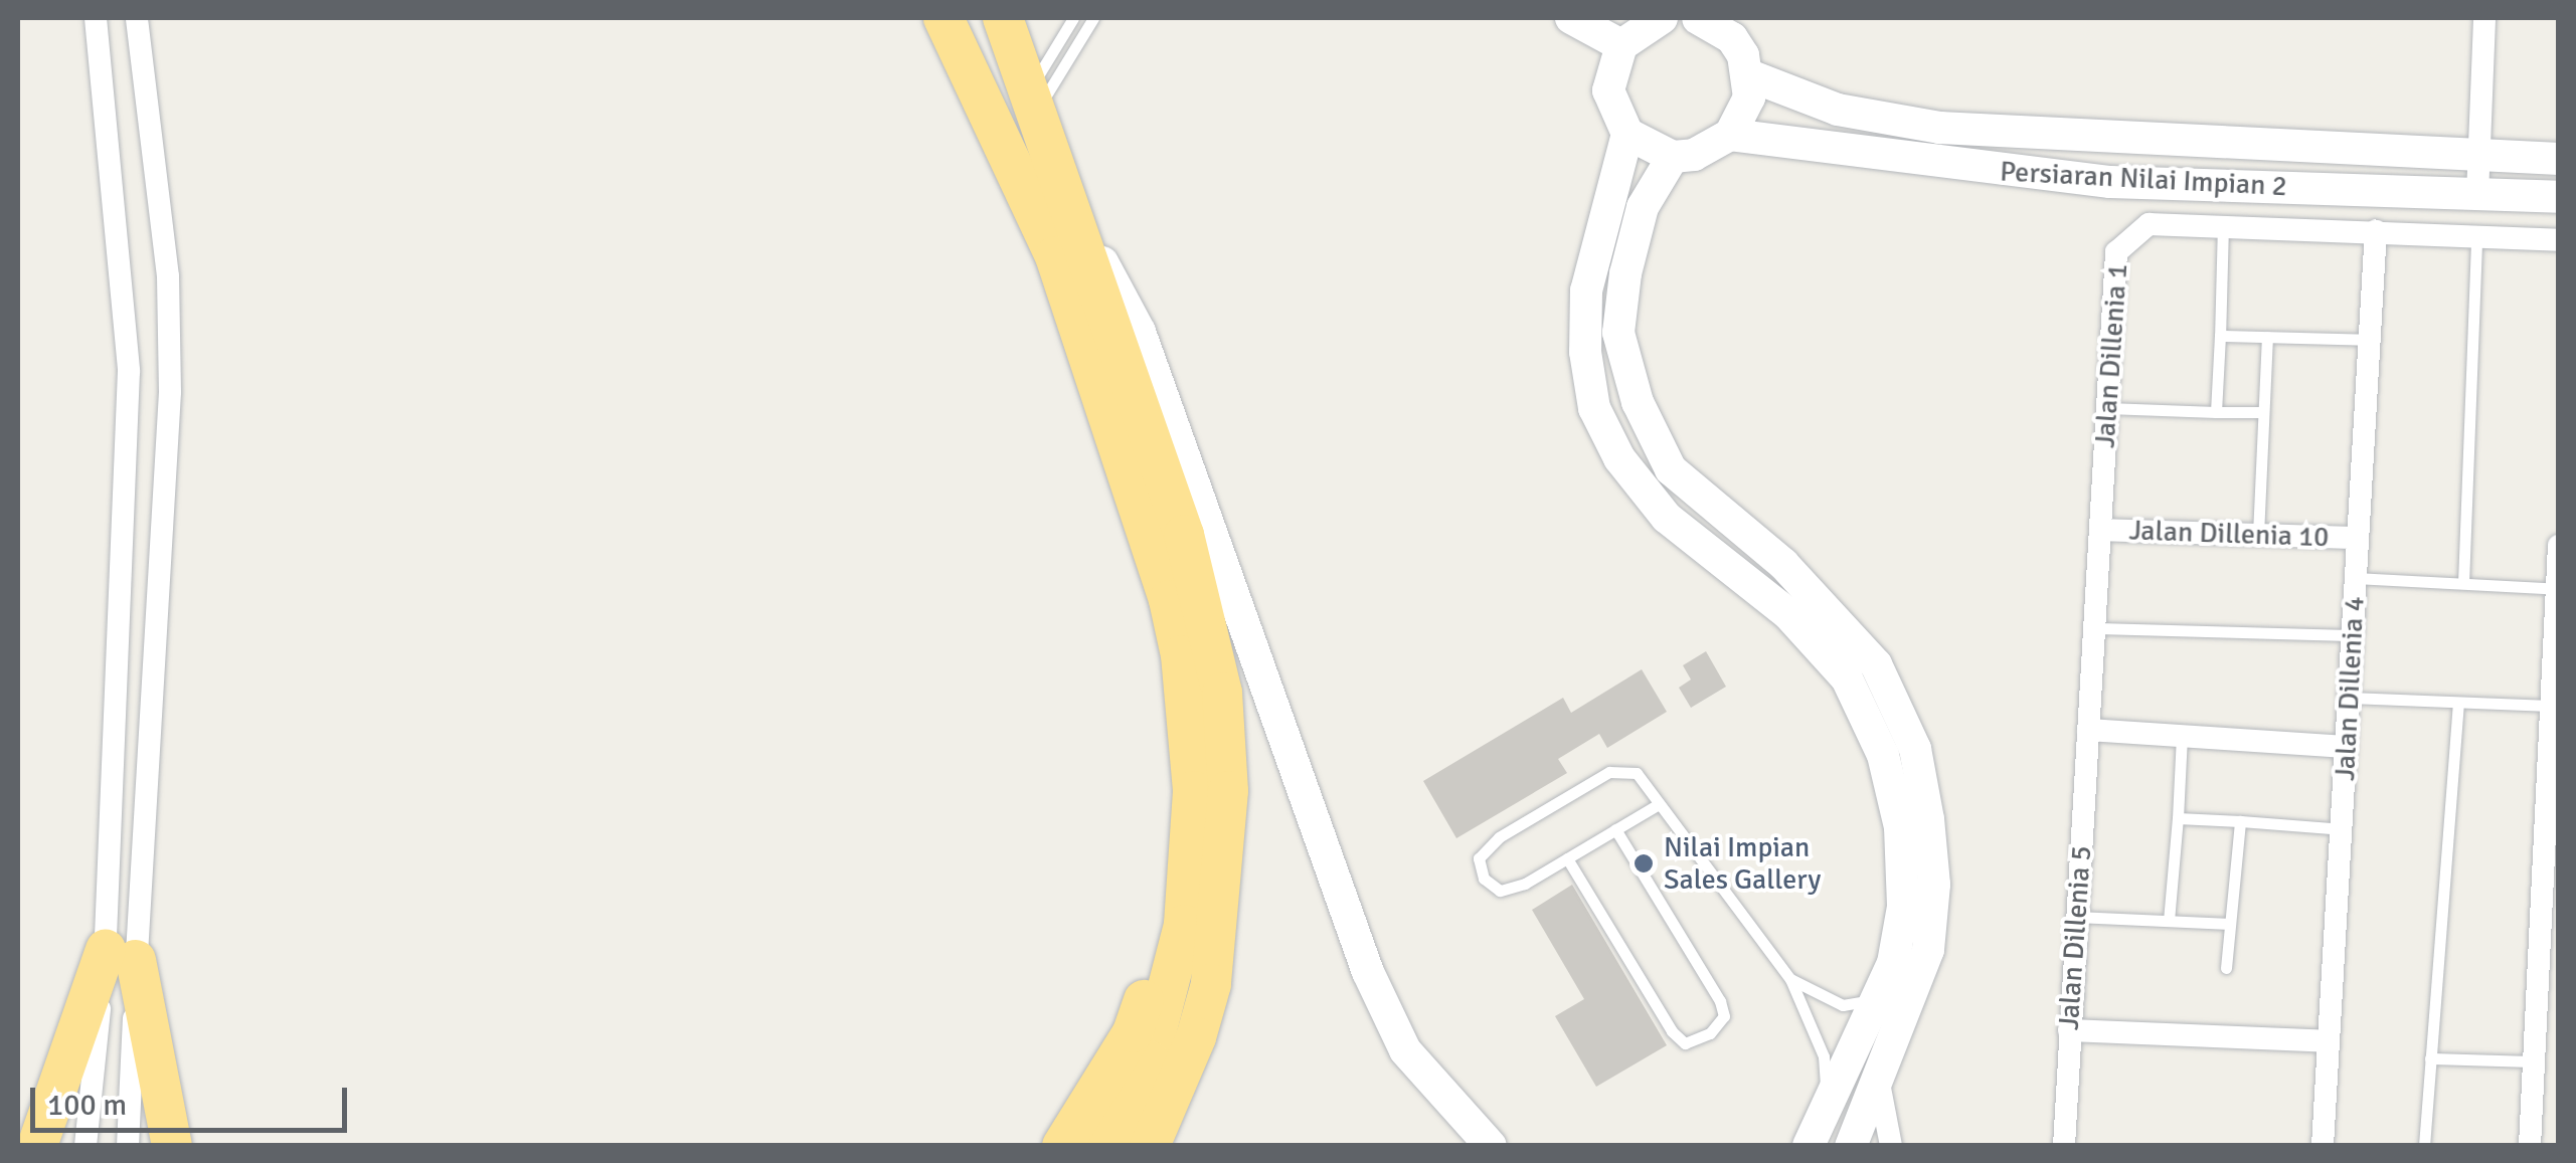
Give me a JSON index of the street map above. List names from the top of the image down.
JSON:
{
  "streets": {
    "street": [
      "Persiaran Nilai Impian 2",
      "Jalan Dillenia 1",
      "Jalan Dillenia 10",
      "Jalan Dillenia 4",
      "Jalan Dillenia 5"
    ]
  },
  "crossings": [
    ["Jalan Dillenia 1", "Jalan Dillenia 10"],
    ["Jalan Dillenia 1", "Jalan Dillenia 4"],
    ["Jalan Dillenia 1", "Jalan Dillenia 5"],
    ["Jalan Dillenia 10", "Jalan Dillenia 4"]
  ],
  "places": ["Nilai Impian Sales Gallery"],
  "scale_bar": "100 m"
}
